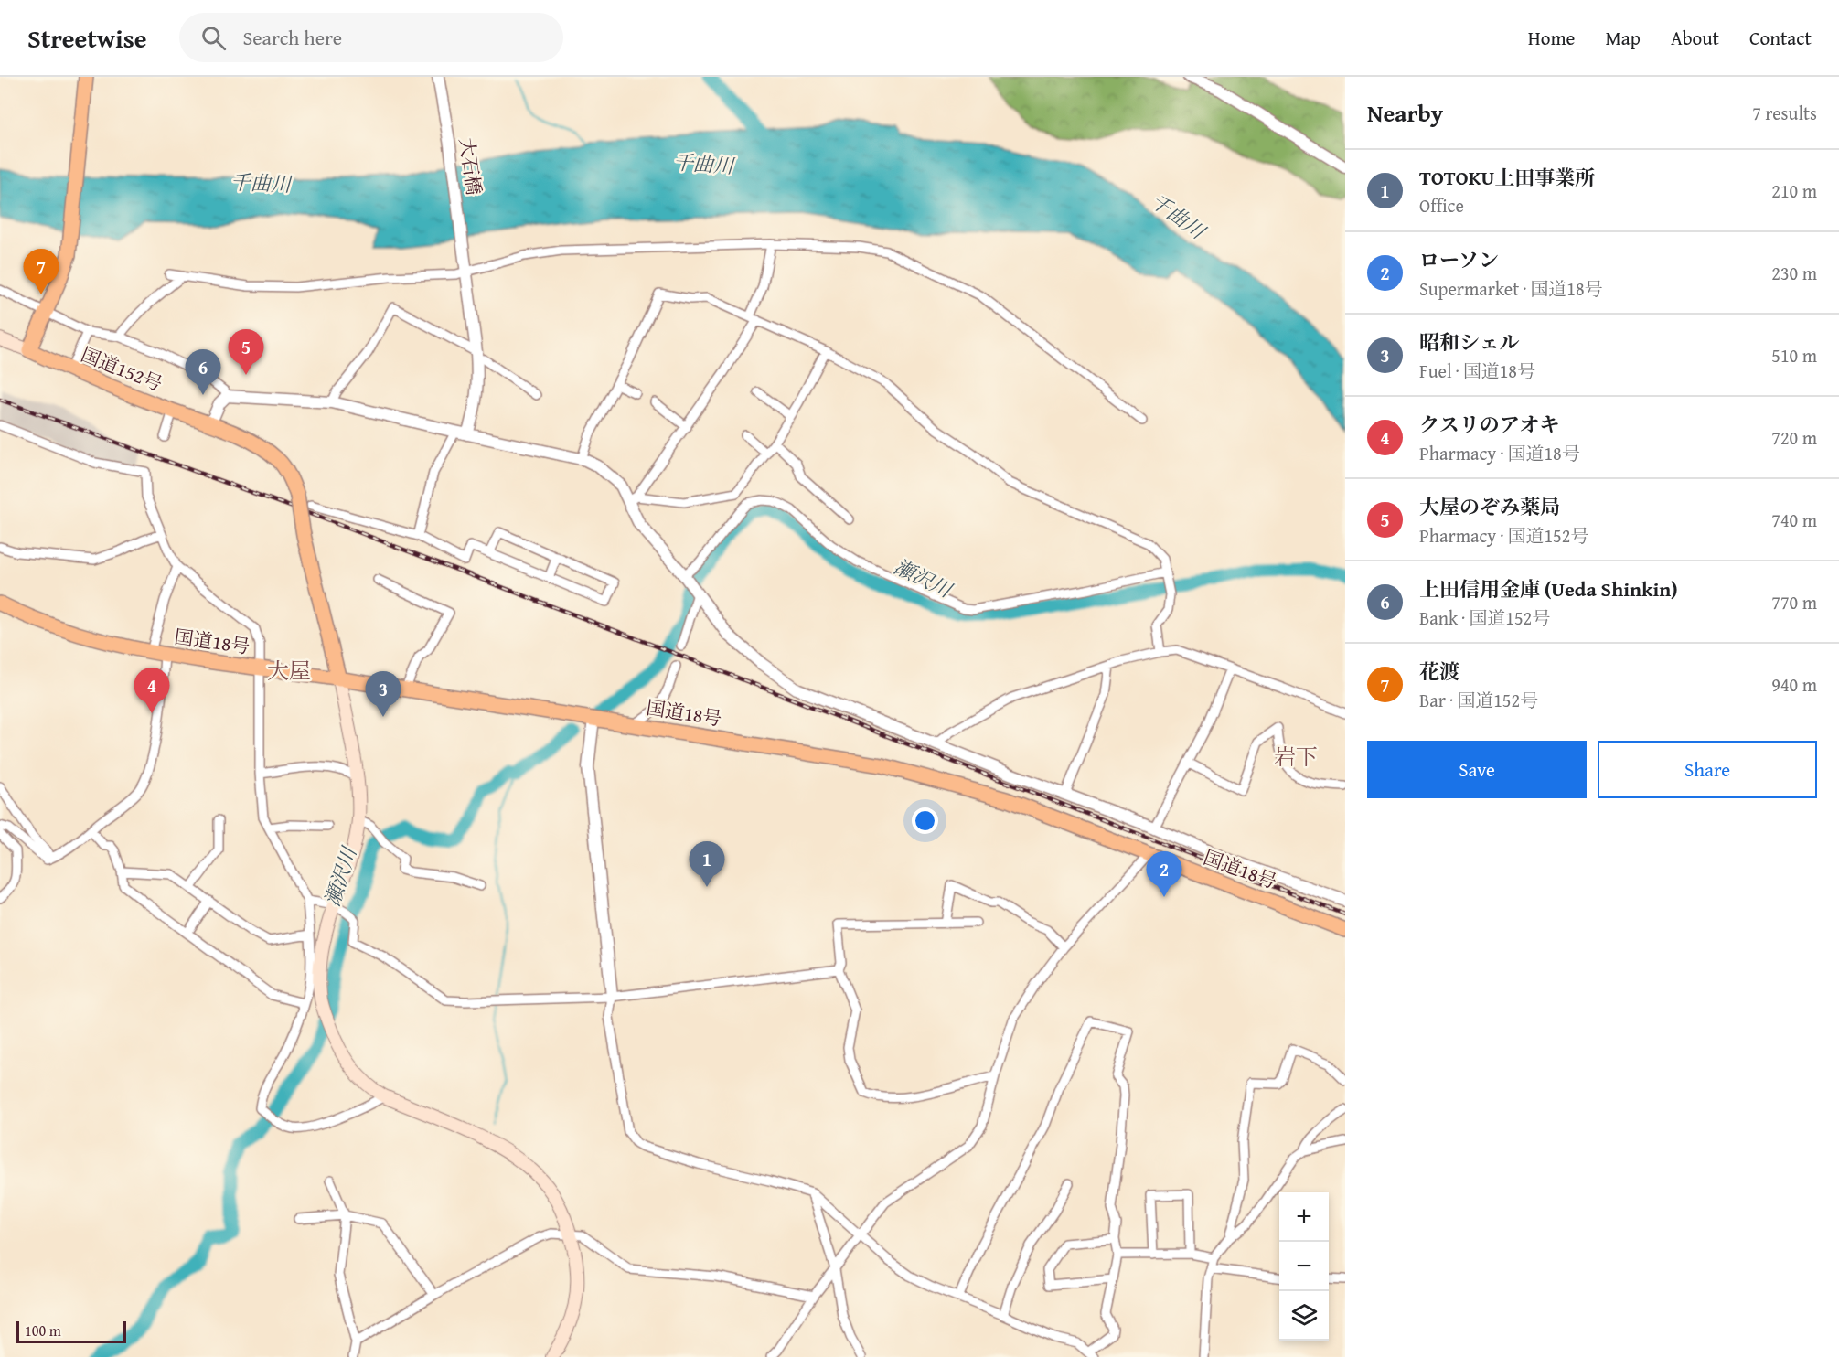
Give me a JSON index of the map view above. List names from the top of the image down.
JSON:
{
  "streets": {
    "highway": ["国道152号", "国道18号"],
    "street": ["大石橋"]
  },
  "crossings": [
    ["国道152号", "国道18号"]
  ],
  "districts": ["大屋", "岩下"],
  "water": ["千曲川", "瀬沢川"],
  "scale_bar": "100 m",
  "page": {
    "header": "Streetwise",
    "search": "Search here",
    "nav": [
      "Home",
      "Map",
      "About",
      "Contact"
    ],
    "heading": ["Nearby", "7 results"],
    "list": [
      {
        "mark": "1",
        "name": "TOTOKU上田事業所",
        "note": "Office",
        "value": "210 m"
      },
      {
        "mark": "2",
        "name": "ローソン",
        "note": "Supermarket · 国道18号",
        "value": "230 m"
      },
      {
        "mark": "3",
        "name": "昭和シェル",
        "note": "Fuel · 国道18号",
        "value": "510 m"
      },
      {
        "mark": "4",
        "name": "クスリのアオキ",
        "note": "Pharmacy · 国道18号",
        "value": "720 m"
      },
      {
        "mark": "5",
        "name": "大屋のぞみ薬局",
        "note": "Pharmacy · 国道152号",
        "value": "740 m"
      },
      {
        "mark": "6",
        "name": "上田信用金庫 (Ueda Shinkin)",
        "note": "Bank · 国道152号",
        "value": "770 m"
      },
      {
        "mark": "7",
        "name": "花渡",
        "note": "Bar · 国道152号",
        "value": "940 m"
      }
    ],
    "pins": [
      "7",
      "5",
      "6",
      "4",
      "3",
      "1",
      "2"
    ],
    "buttons": ["Save", "Share"],
    "map_buttons": ["+", "−"],
    "scale": "100 m"
  }
}
